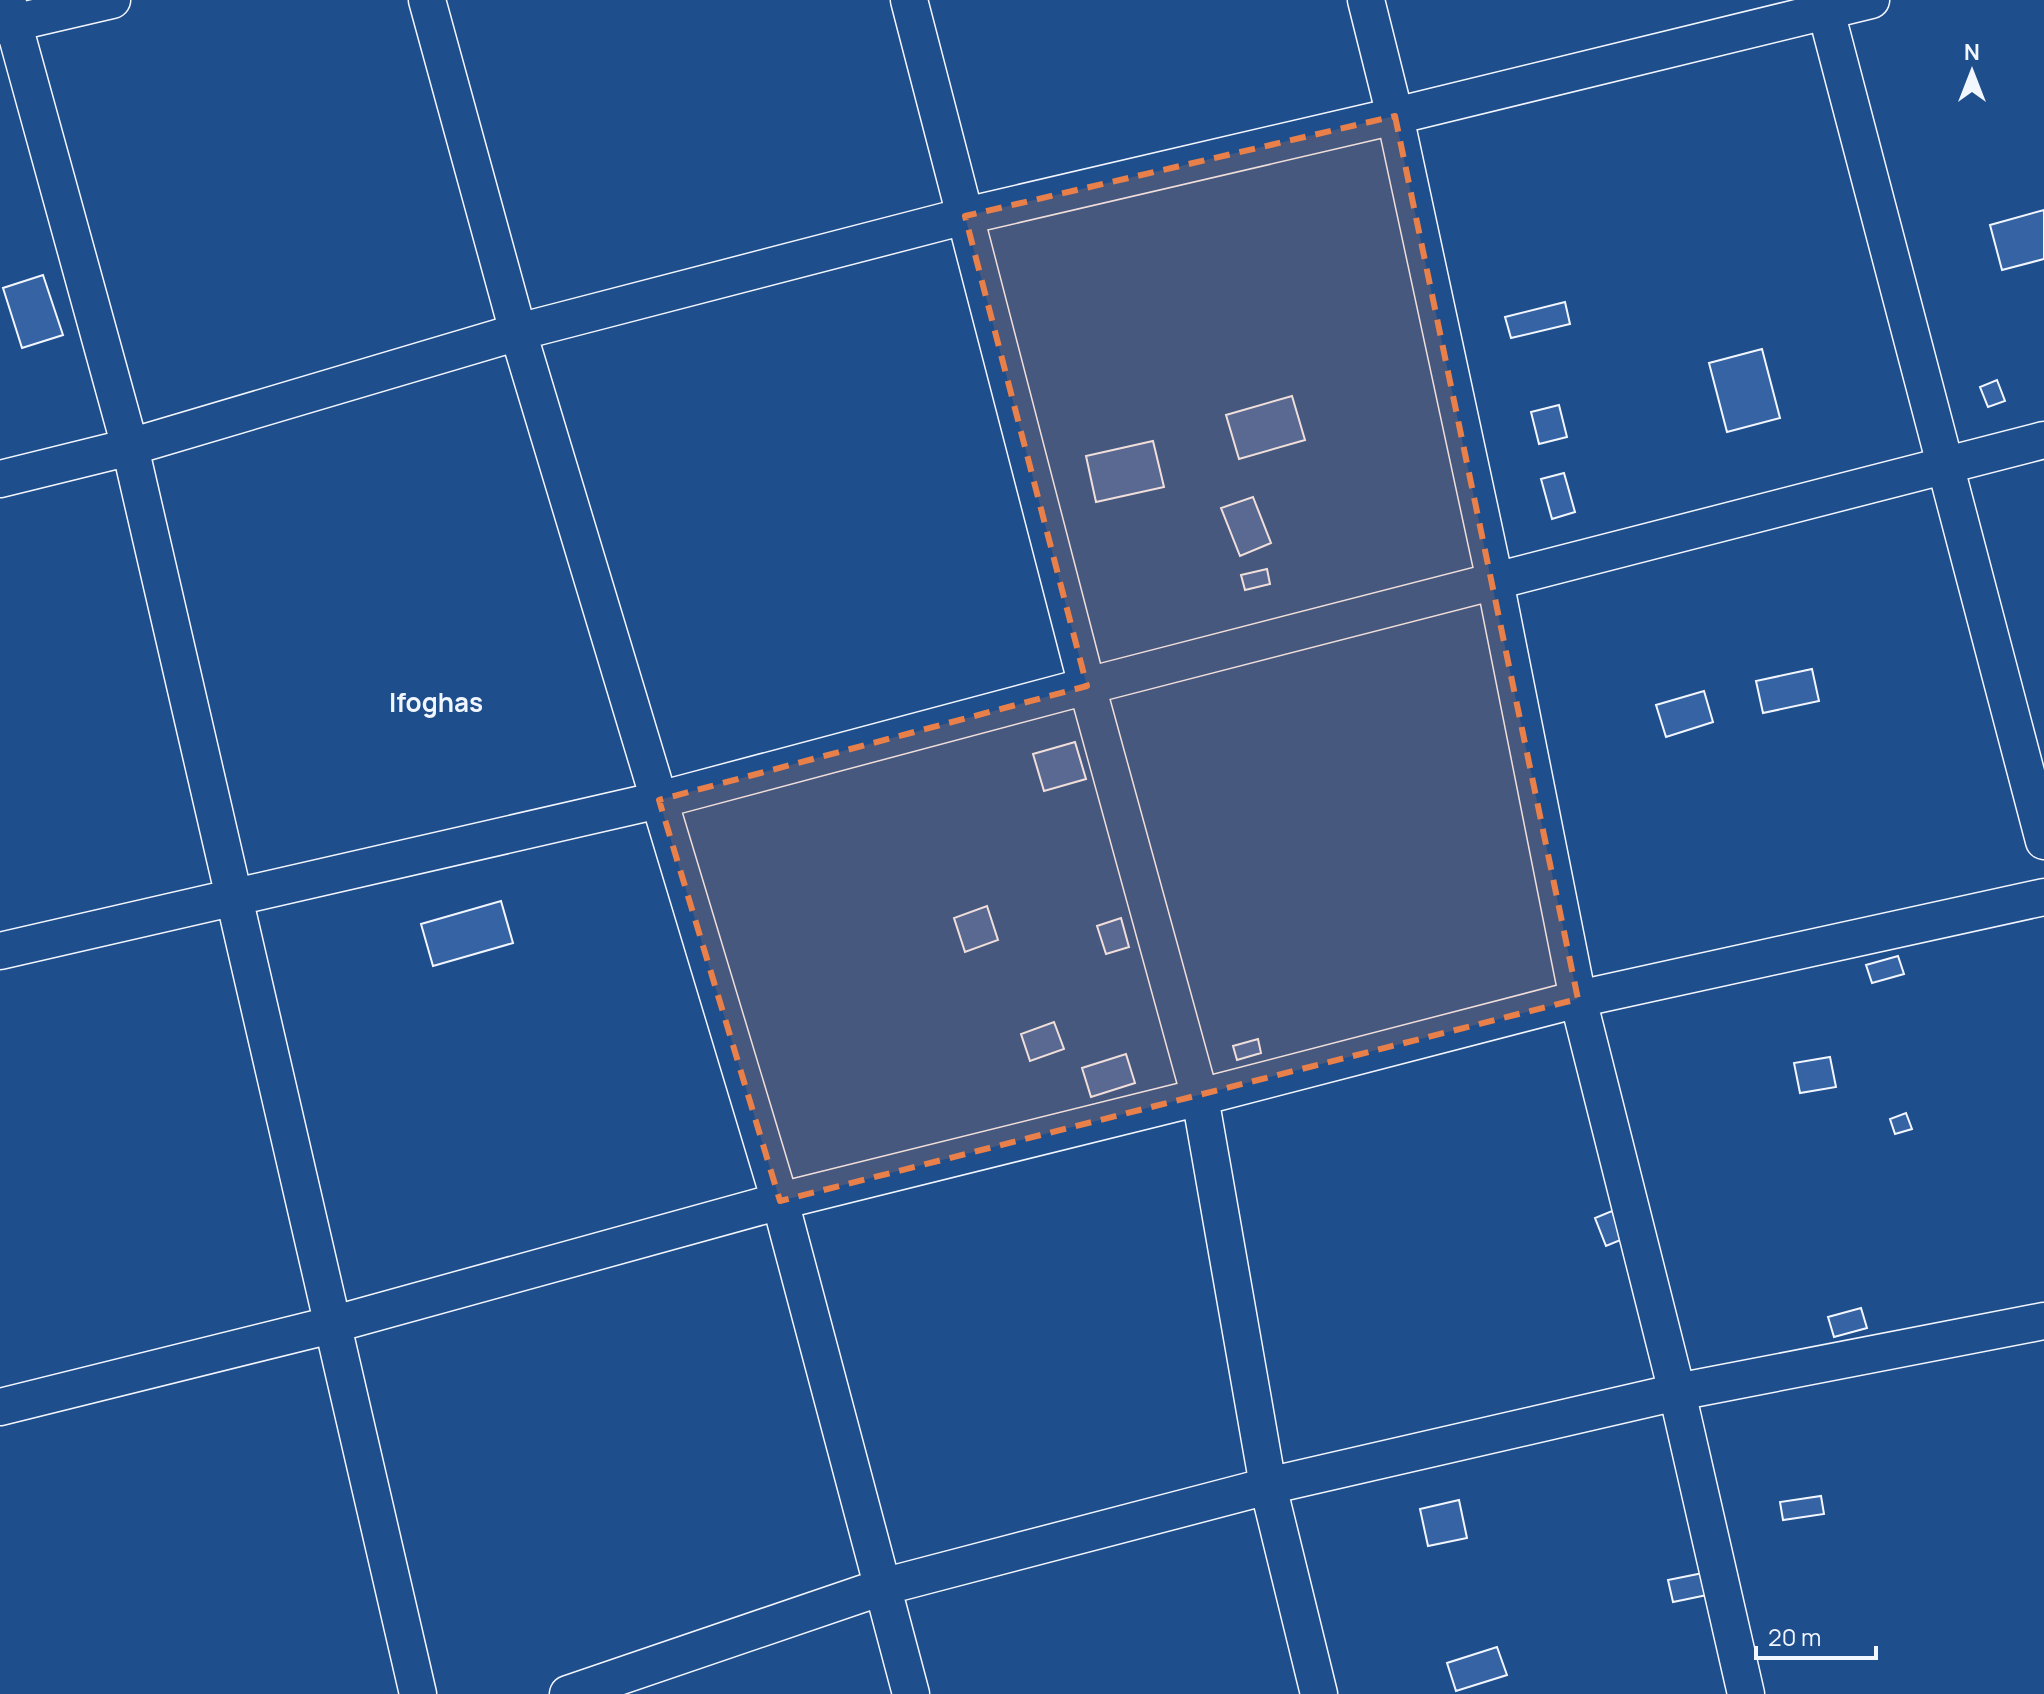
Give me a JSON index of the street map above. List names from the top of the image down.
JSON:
{
  "districts": ["Ifoghas"],
  "scale_bar": "20 m",
  "north": "top"
}
